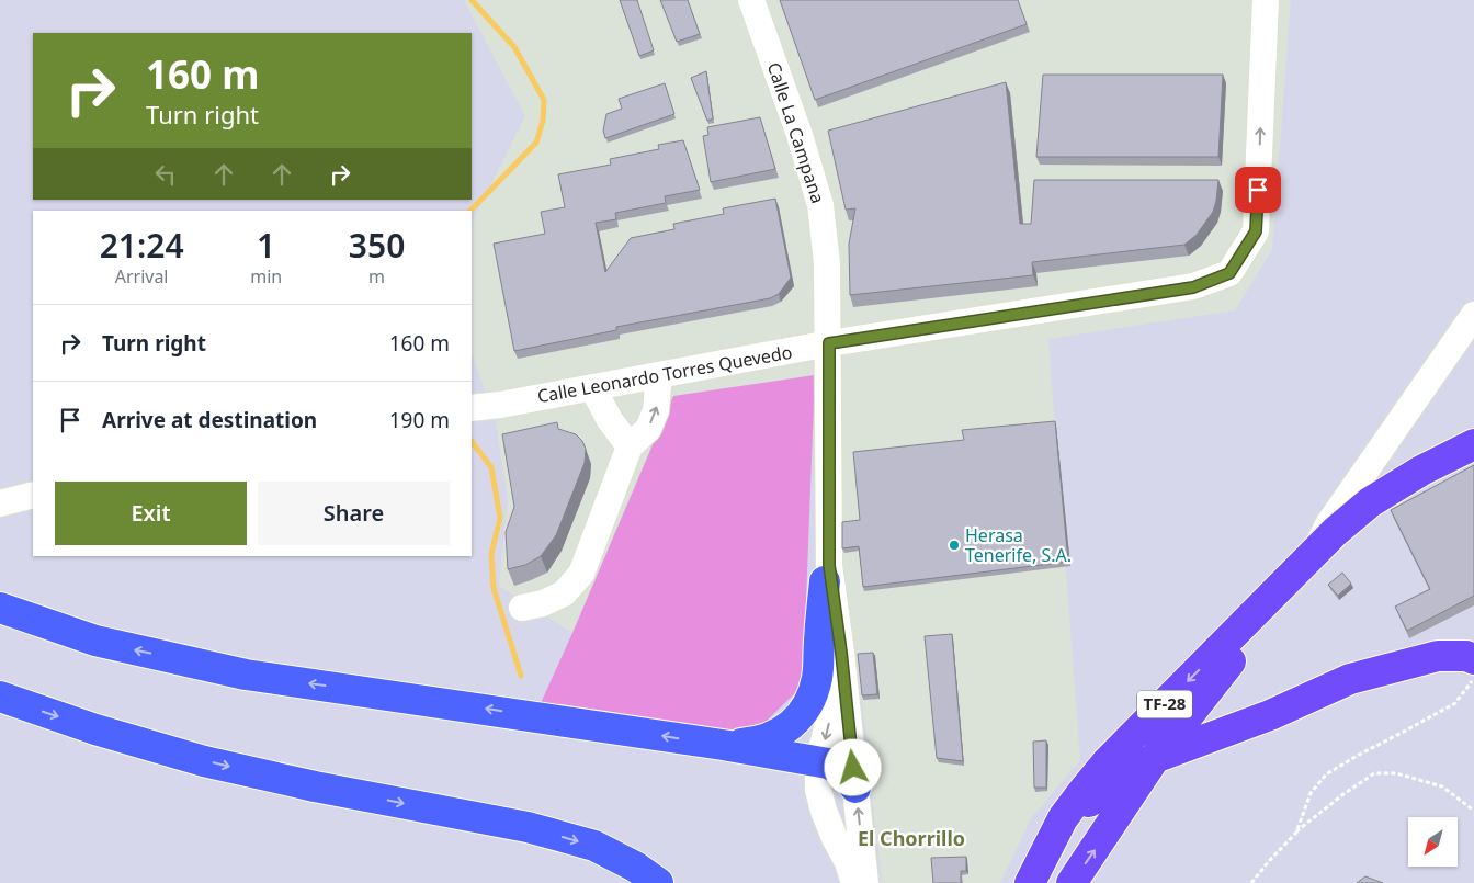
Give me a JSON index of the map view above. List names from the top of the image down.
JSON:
{
  "streets": {
    "main road": ["TF-28"],
    "street": ["Calle La Campana", "Calle Leonardo Torres Quevedo"]
  },
  "crossings": [
    ["Calle La Campana", "Calle Leonardo Torres Quevedo"]
  ],
  "one_way": ["Calle Leonardo Torres Quevedo"],
  "districts": ["El Chorrillo"],
  "places": ["Herasa Tenerife, S.A."],
  "north": "bottom left",
  "page": {
    "turn": ["160 m", "Turn right"],
    "eta": [
      "21:24",
      "Arrival",
      "1",
      "min",
      "350",
      "m"
    ],
    "list": [
      {
        "name": "Turn right",
        "value": "160 m"
      },
      {
        "name": "Arrive at destination",
        "value": "190 m"
      }
    ],
    "buttons": ["Exit", "Share"]
  }
}
